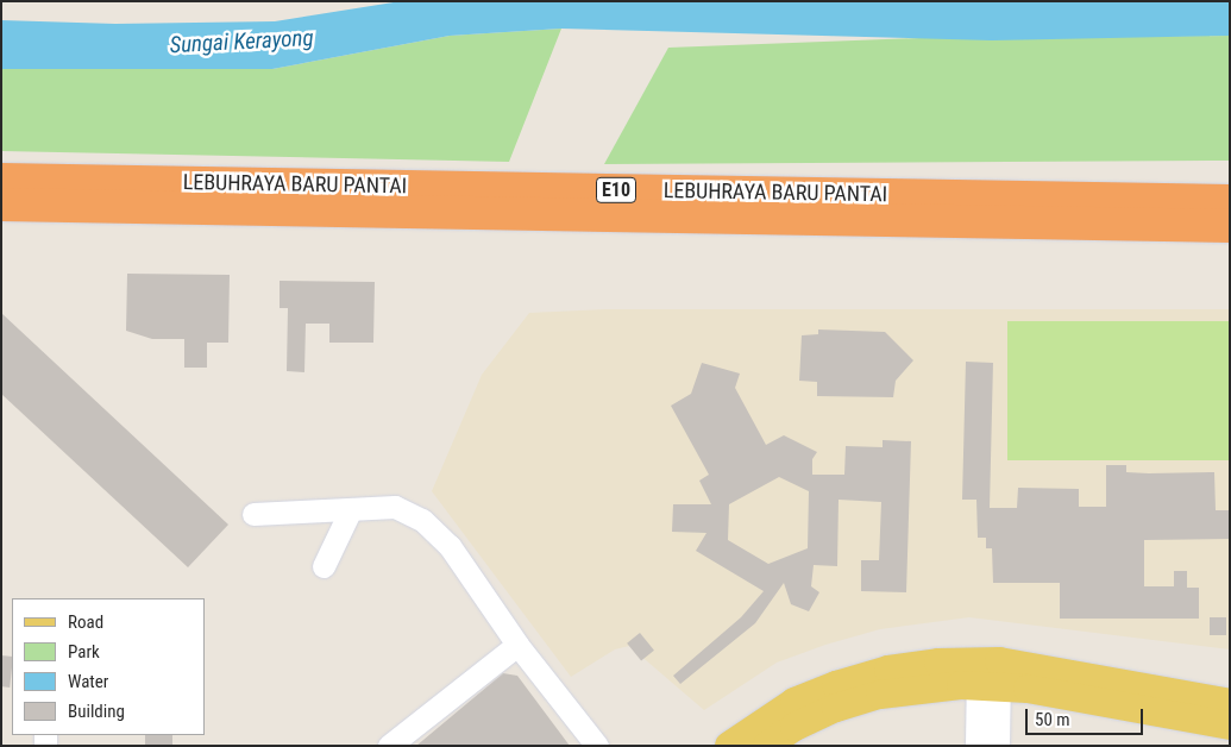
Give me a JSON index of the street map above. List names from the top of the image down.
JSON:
{
  "streets": {
    "highway": ["LEBUHRAYA BARU PANTAI", "E10"]
  },
  "water": ["Sungai Kerayong"],
  "legend": [
    "Road",
    "Park",
    "Water",
    "Building"
  ],
  "scale_bar": "50 m"
}
